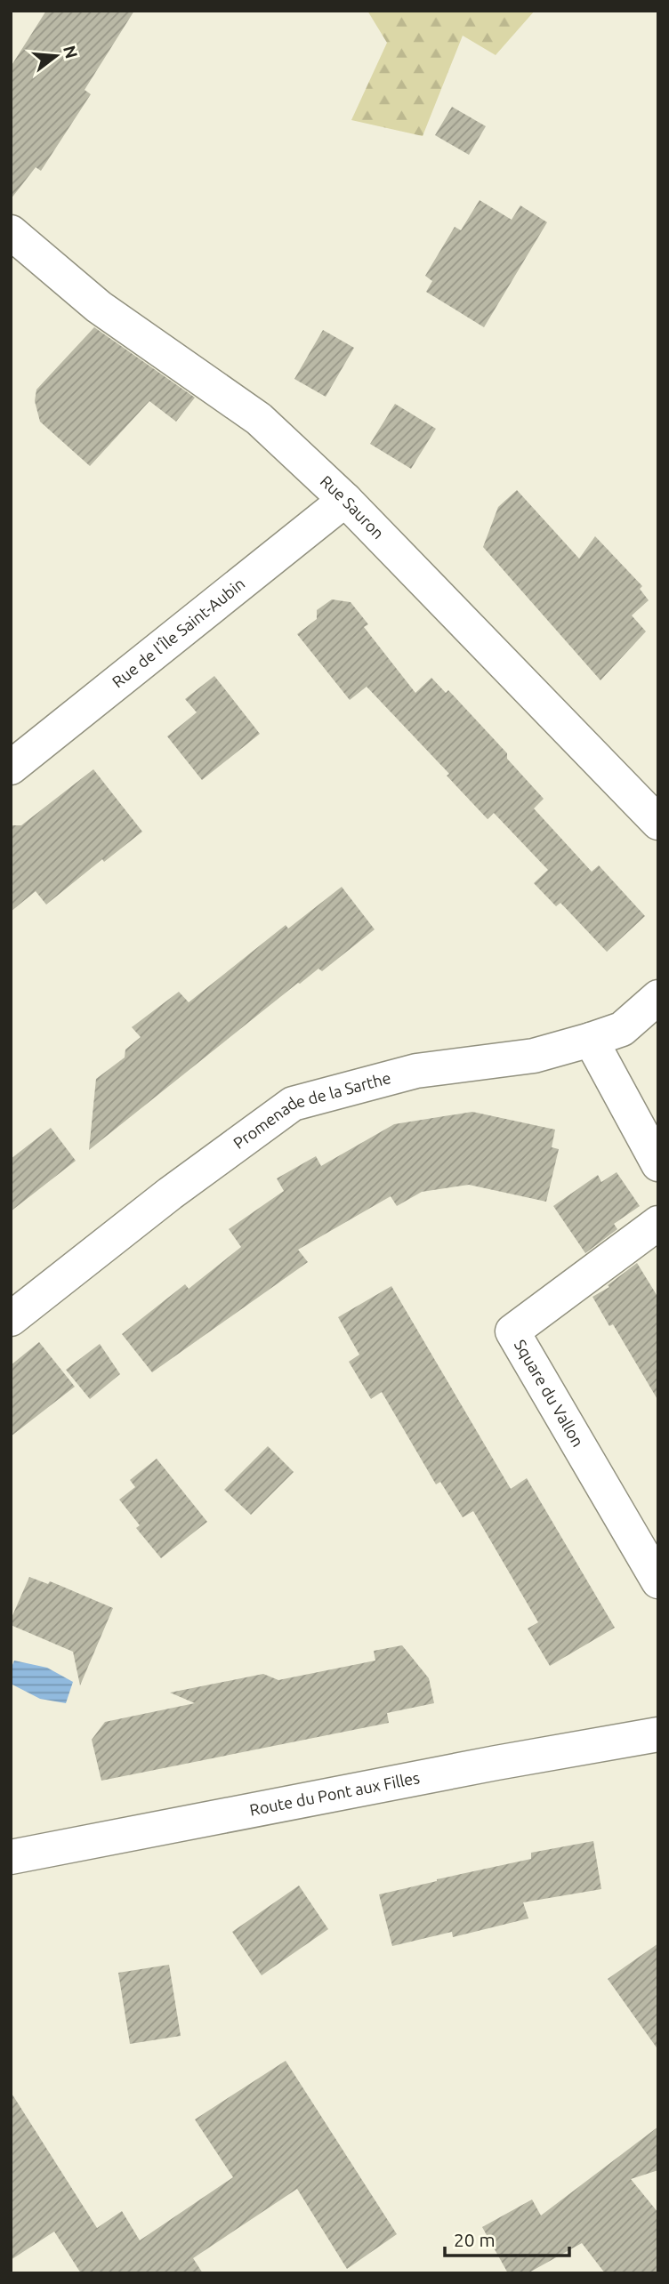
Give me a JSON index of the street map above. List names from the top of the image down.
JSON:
{
  "streets": {
    "street": [
      "Rue Sauron",
      "Rue de l'Île Saint-Aubin",
      "Promenade de la Sarthe",
      "Square du Vallon",
      "Route du Pont aux Filles"
    ]
  },
  "crossings": [
    ["Rue Sauron", "Rue de l'Île Saint-Aubin"]
  ],
  "scale_bar": "20 m",
  "north": "right"
}
